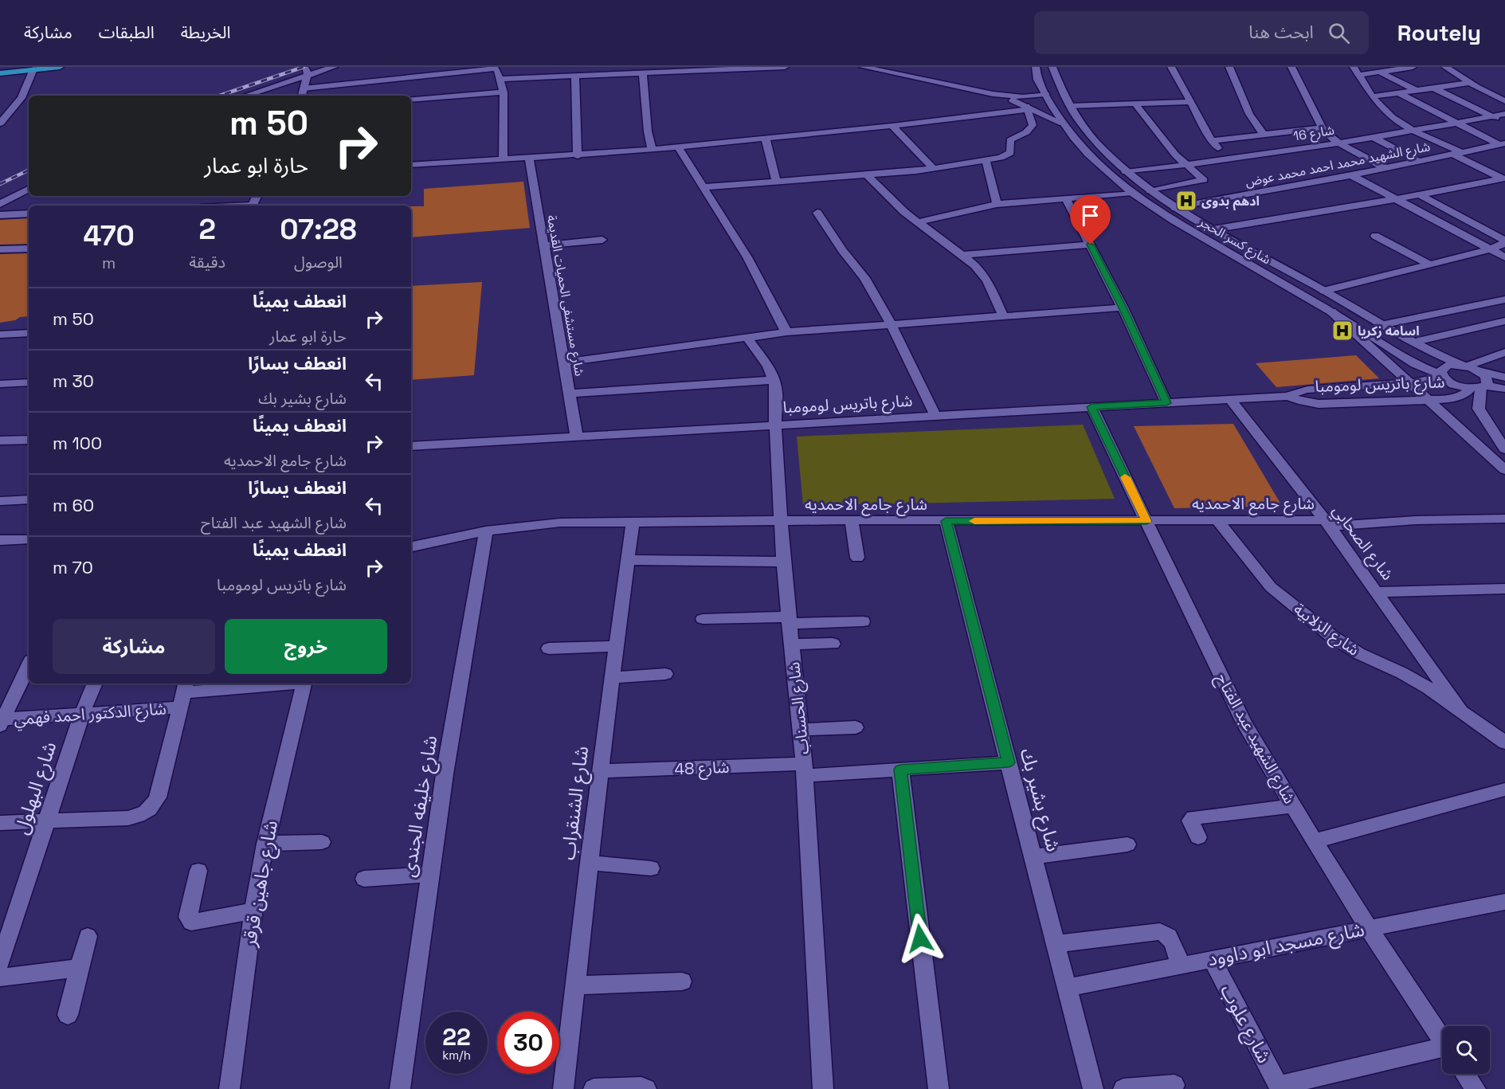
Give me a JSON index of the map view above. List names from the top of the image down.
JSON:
{
  "streets": {
    "street": [
      "شارع 16",
      "شارع الشهيد محمد احمد محمد عوض",
      "شارع كسر الحجر",
      "شارع مستشفى الحميات القديمة",
      "شارع باتريس لومومبا",
      "شارع جامع الاحمديه",
      "شارع الصحابي",
      "شارع الزلابية",
      "شارع الحسناب",
      "شارع الدكتور احمد فهمي",
      "شارع الشهيد عبد الفتاح",
      "شارع 48",
      "شارع البهلول",
      "شارع بشير بك",
      "شارع الشنقراب",
      "شارع خليفه الجندى",
      "شارع جاهين قرقر",
      "شارع مسجد ابو داوود",
      "شارع علوب"
    ]
  },
  "crossings": [
    ["شارع 16", "شارع كسر الحجر"],
    ["شارع الشهيد محمد احمد محمد عوض", "شارع كسر الحجر"],
    ["شارع كسر الحجر", "شارع باتريس لومومبا"],
    ["شارع مستشفى الحميات القديمة", "شارع باتريس لومومبا"],
    ["شارع باتريس لومومبا", "شارع الصحابي"],
    ["شارع باتريس لومومبا", "شارع الحسناب"],
    ["شارع باتريس لومومبا", "شارع الشهيد عبد الفتاح"],
    ["شارع جامع الاحمديه", "شارع الصحابي"],
    ["شارع جامع الاحمديه", "شارع الزلابية"],
    ["شارع جامع الاحمديه", "شارع الحسناب"],
    ["شارع جامع الاحمديه", "شارع الشهيد عبد الفتاح"],
    ["شارع جامع الاحمديه", "شارع بشير بك"],
    ["شارع جامع الاحمديه", "شارع الشنقراب"],
    ["شارع جامع الاحمديه", "شارع خليفه الجندى"],
    ["شارع الصحابي", "شارع الزلابية"],
    ["شارع الحسناب", "شارع 48"],
    ["شارع الدكتور احمد فهمي", "شارع البهلول"],
    ["شارع الشهيد عبد الفتاح", "شارع مسجد ابو داوود"],
    ["شارع 48", "شارع بشير بك"],
    ["شارع 48", "شارع الشنقراب"],
    ["شارع بشير بك", "شارع مسجد ابو داوود"],
    ["شارع مسجد ابو داوود", "شارع علوب"]
  ],
  "places": {
    "hospital": ["ادهم بدوى", "اسامه زكريا"]
  },
  "page": {
    "header": "Routely",
    "search": "ابحث هنا",
    "nav": ["الخريطة", "الطبقات", "مشاركة"],
    "turn": ["50 m", "حارة ابو عمار"],
    "eta": [
      "07:28",
      "الوصول",
      "2",
      "دقيقة",
      "470",
      "m"
    ],
    "list": [
      {
        "name": "انعطف يمينًا",
        "note": "حارة ابو عمار",
        "value": "50 m"
      },
      {
        "name": "انعطف يسارًا",
        "note": "شارع بشير بك",
        "value": "30 m"
      },
      {
        "name": "انعطف يمينًا",
        "note": "شارع جامع الاحمديه",
        "value": "100 m"
      },
      {
        "name": "انعطف يسارًا",
        "note": "شارع الشهيد عبد الفتاح",
        "value": "60 m"
      },
      {
        "name": "انعطف يمينًا",
        "note": "شارع باتريس لومومبا",
        "value": "70 m"
      }
    ],
    "buttons": ["خروج", "مشاركة"],
    "speed": "22 km/h",
    "limit": "30"
  }
}
